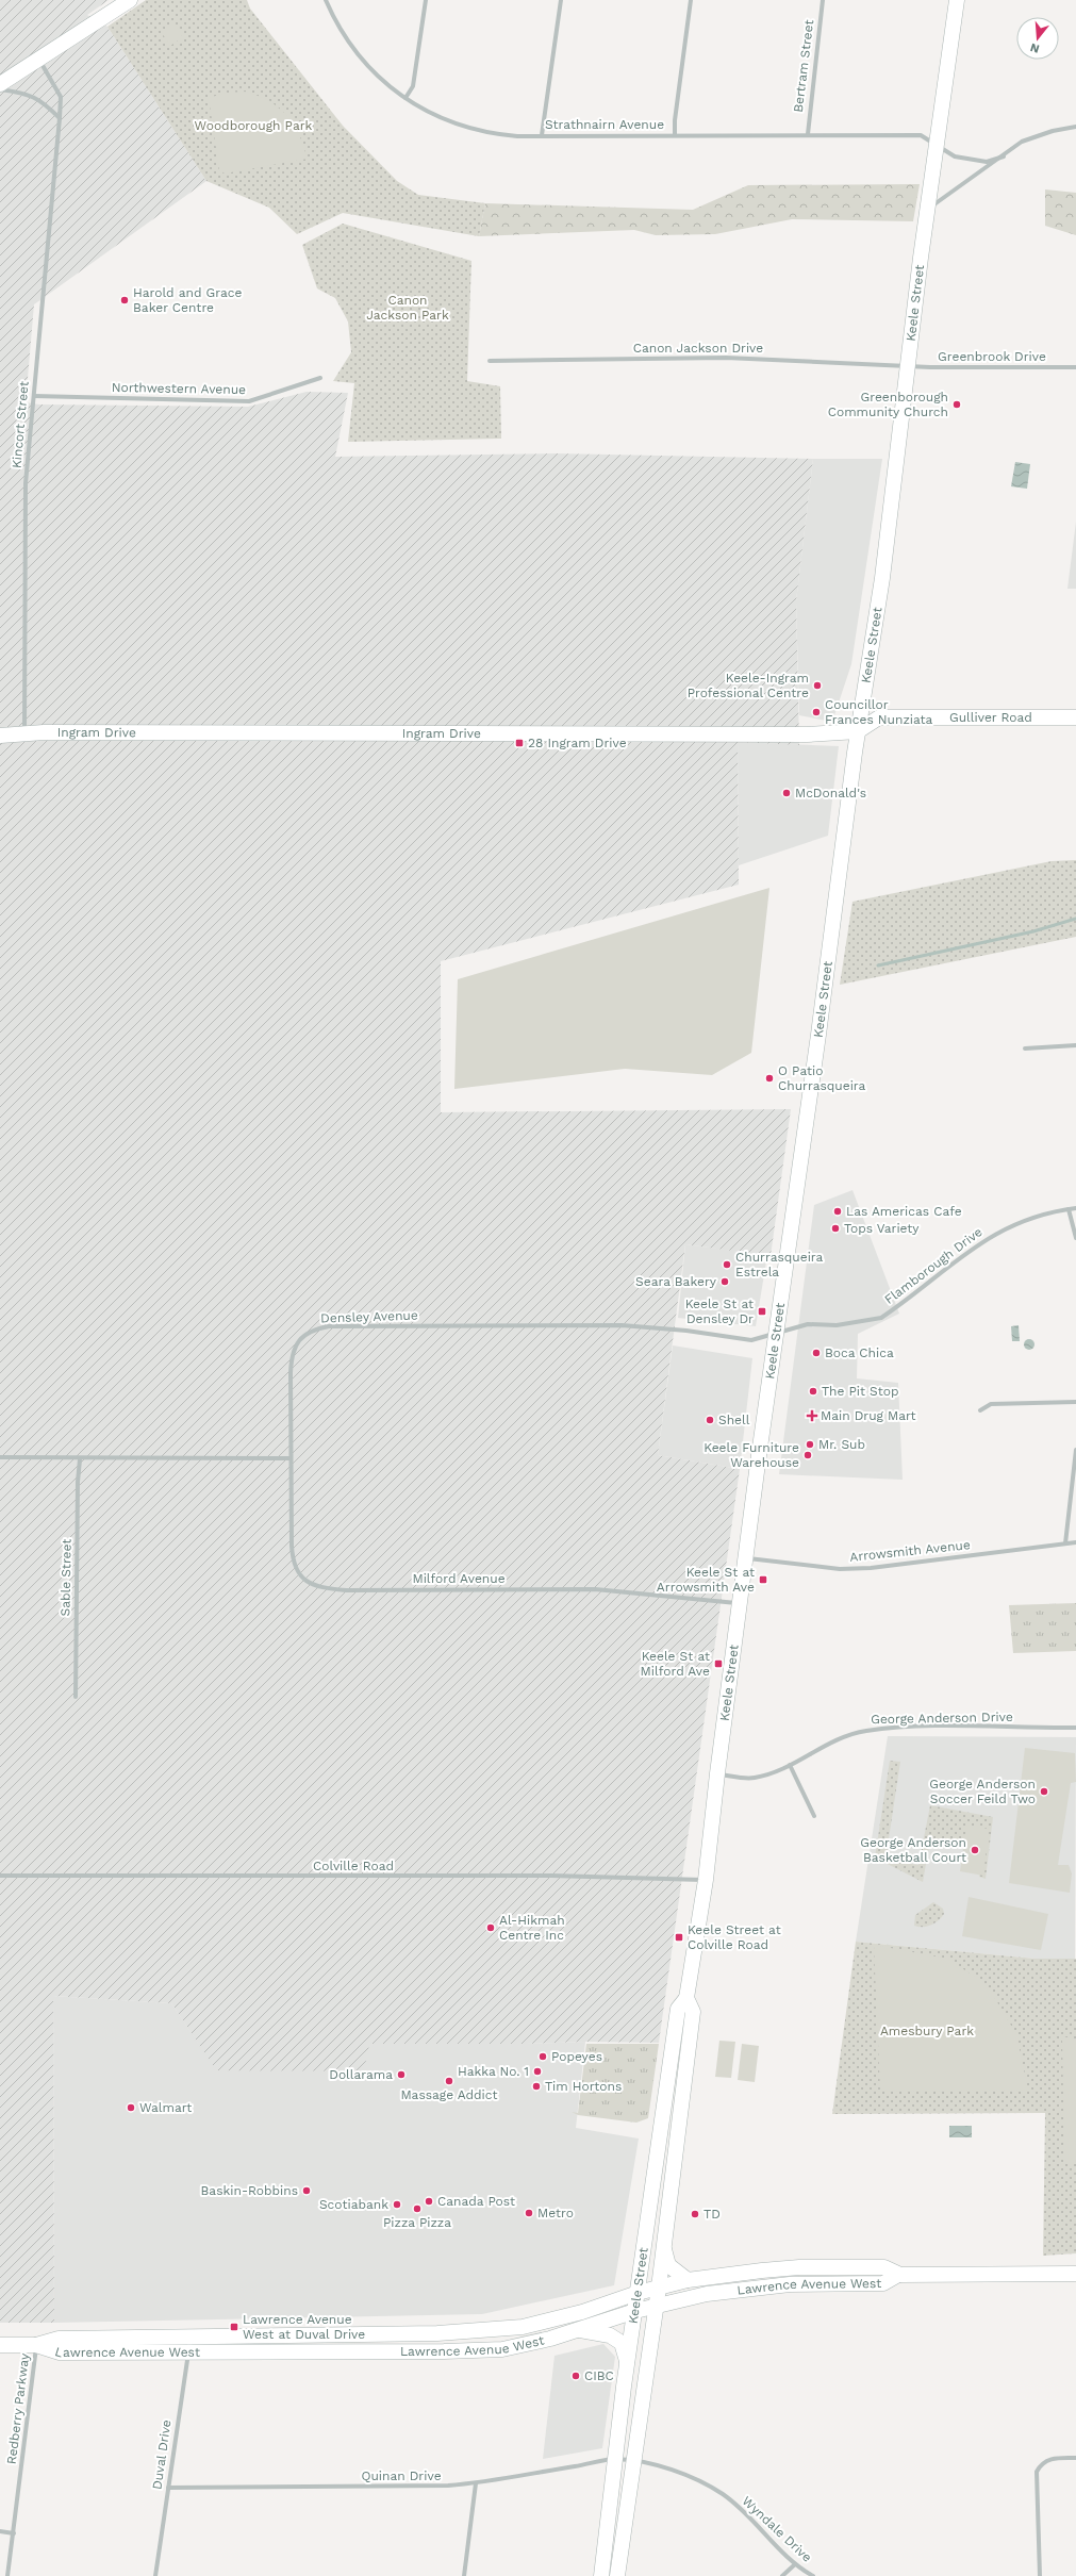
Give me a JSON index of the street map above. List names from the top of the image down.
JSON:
{
  "streets": {
    "main road": [
      "Keele Street",
      "Gulliver Road",
      "Ingram Drive",
      "Lawrence Avenue West"
    ],
    "street": [
      "Bertram Street",
      "Strathnairn Avenue",
      "Canon Jackson Drive",
      "Greenbrook Drive",
      "Northwestern Avenue",
      "Kincort Street",
      "Flamborough Drive",
      "Densley Avenue",
      "Arrowsmith Avenue",
      "Sable Street",
      "Milford Avenue",
      "George Anderson Drive",
      "Colville Road",
      "Redberry Parkway",
      "Duval Drive",
      "Quinan Drive",
      "Wyndale Drive"
    ]
  },
  "crossings": [
    ["Bertram Street", "Strathnairn Avenue"],
    ["Strathnairn Avenue", "Keele Street"],
    ["Keele Street", "Canon Jackson Drive"],
    ["Keele Street", "Greenbrook Drive"],
    ["Keele Street", "Gulliver Road"],
    ["Keele Street", "Ingram Drive"],
    ["Keele Street", "Flamborough Drive"],
    ["Keele Street", "Densley Avenue"],
    ["Keele Street", "Arrowsmith Avenue"],
    ["Keele Street", "Milford Avenue"],
    ["Keele Street", "George Anderson Drive"],
    ["Keele Street", "Colville Road"],
    ["Keele Street", "Lawrence Avenue West"],
    ["Keele Street", "Quinan Drive"],
    ["Keele Street", "Wyndale Drive"],
    ["Canon Jackson Drive", "Greenbrook Drive"],
    ["Northwestern Avenue", "Kincort Street"],
    ["Kincort Street", "Ingram Drive"],
    ["Gulliver Road", "Ingram Drive"],
    ["Flamborough Drive", "Densley Avenue"],
    ["Densley Avenue", "Milford Avenue"],
    ["Lawrence Avenue West", "Redberry Parkway"],
    ["Lawrence Avenue West", "Duval Drive"],
    ["Duval Drive", "Quinan Drive"],
    ["Quinan Drive", "Wyndale Drive"]
  ],
  "parks": ["Woodborough Park", "Canon Jackson Park", "Amesbury Park"],
  "places": {
    "other": [
      "Harold and Grace Baker Centre",
      "Greenborough Community Church",
      "Keele-Ingram Professional Centre",
      "Councillor Frances Nunziata",
      "McDonald's",
      "O Patio Churrasqueira",
      "Las Americas Cafe",
      "Tops Variety",
      "Churrasqueira Estrela",
      "Seara Bakery",
      "Boca Chica",
      "The Pit Stop",
      "Shell",
      "Mr. Sub",
      "Keele Furniture Warehouse",
      "George Anderson Soccer Feild Two",
      "George Anderson Basketball Court",
      "Al-Hikmah Centre Inc",
      "Popeyes",
      "Hakka No. 1",
      "Dollarama",
      "Massage Addict",
      "Tim Hortons",
      "Walmart",
      "Baskin-Robbins",
      "Canada Post",
      "Scotiabank",
      "Pizza Pizza",
      "Metro",
      "TD",
      "CIBC"
    ],
    "transit": [
      "28 Ingram Drive",
      "Keele St at Densley Dr",
      "Keele St at Arrowsmith Ave",
      "Keele St at Milford Ave",
      "Keele Street at Colville Road",
      "Lawrence Avenue West at Duval Drive"
    ],
    "health": ["Main Drug Mart"]
  },
  "north": "bottom"
}
